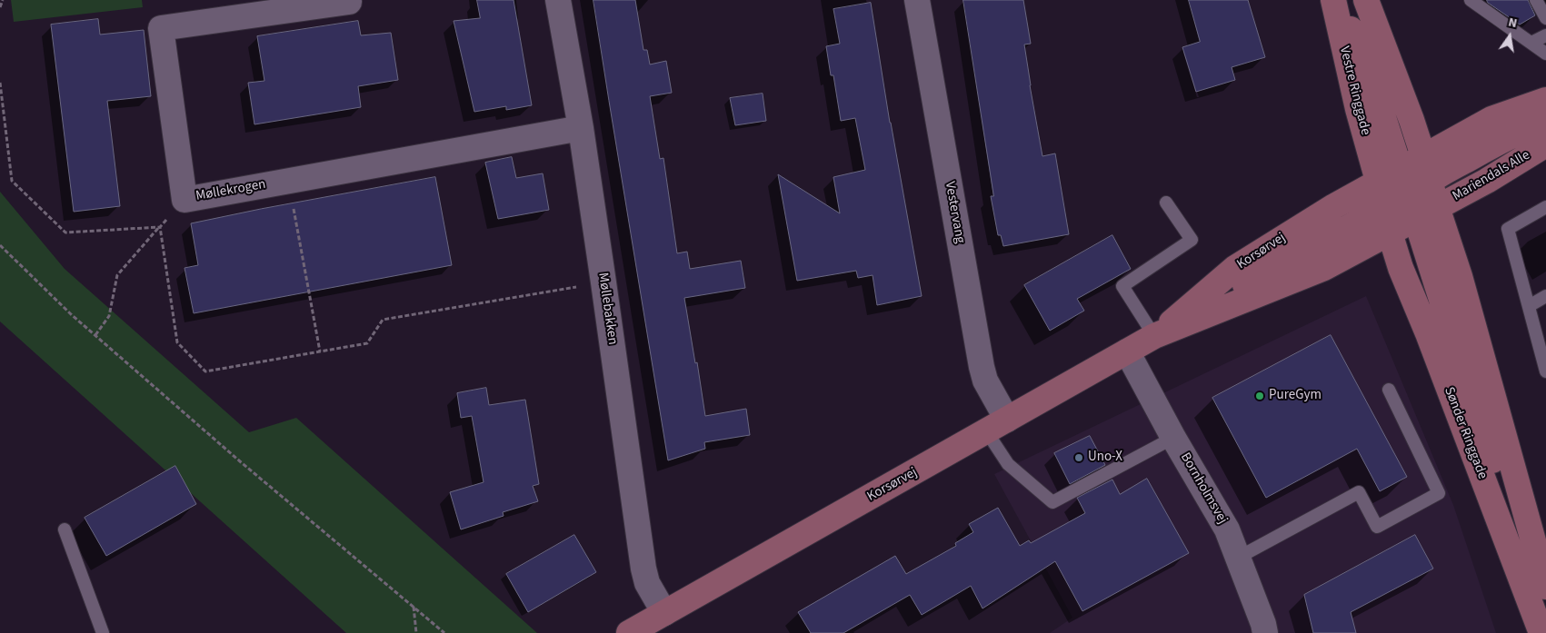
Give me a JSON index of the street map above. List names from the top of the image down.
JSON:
{
  "streets": {
    "street": [
      "Vestre Ringgade",
      "Mariendals Alle",
      "Møllekrogen",
      "Vestervang",
      "Korsørvej",
      "Møllebakken",
      "Sønder Ringgade",
      "Bornholmsvej"
    ]
  },
  "crossings": [
    ["Vestre Ringgade", "Mariendals Alle"],
    ["Vestre Ringgade", "Korsørvej"],
    ["Vestre Ringgade", "Sønder Ringgade"],
    ["Mariendals Alle", "Sønder Ringgade"],
    ["Møllekrogen", "Møllebakken"],
    ["Vestervang", "Korsørvej"],
    ["Korsørvej", "Møllebakken"],
    ["Korsørvej", "Sønder Ringgade"],
    ["Korsørvej", "Bornholmsvej"]
  ],
  "places": ["PureGym", "Uno-X"],
  "north": "top"
}
